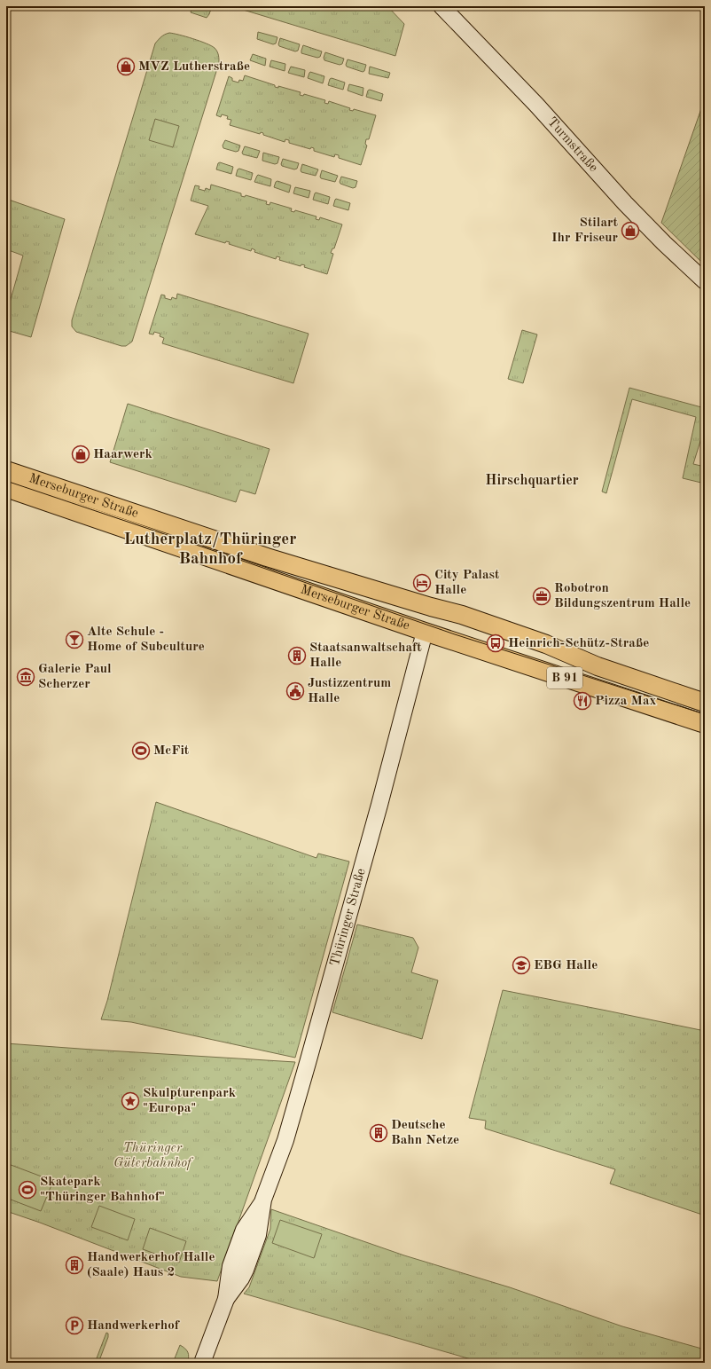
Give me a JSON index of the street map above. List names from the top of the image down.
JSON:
{
  "streets": {
    "main road": ["Merseburger Straße", "B 91"],
    "street": ["Turmstraße", "Thüringer Straße"]
  },
  "crossings": [
    ["Merseburger Straße", "Thüringer Straße"]
  ],
  "districts": ["Hirschquartier", "Lutherplatz/Thüringer Bahnhof"],
  "parks": ["Thüringer Güterbahnhof"],
  "places": {
    "shop": ["MVZ Lutherstraße", "Stilart Ihr Friseur", "Haarwerk"],
    "hotel": ["City Palast Halle"],
    "office": ["Robotron Bildungszentrum Halle"],
    "bar": ["Alte Schule - Home of Subculture"],
    "bus stop": ["Heinrich-Schütz-Straße"],
    "building": ["Staatsanwaltschaft Halle", "Deutsche Bahn Netze", "Handwerkerhof Halle (Saale) Haus 2"],
    "museum": ["Galerie Paul Scherzer"],
    "public building": ["Justizzentrum Halle"],
    "restaurant": ["Pizza Max"],
    "sports": ["McFit", "Skatepark \"Thüringer Bahnhof\""],
    "school or university": ["EBG Halle"],
    "place": ["Skulpturenpark \"Europa\""],
    "parking": ["Handwerkerhof"]
  }
}
